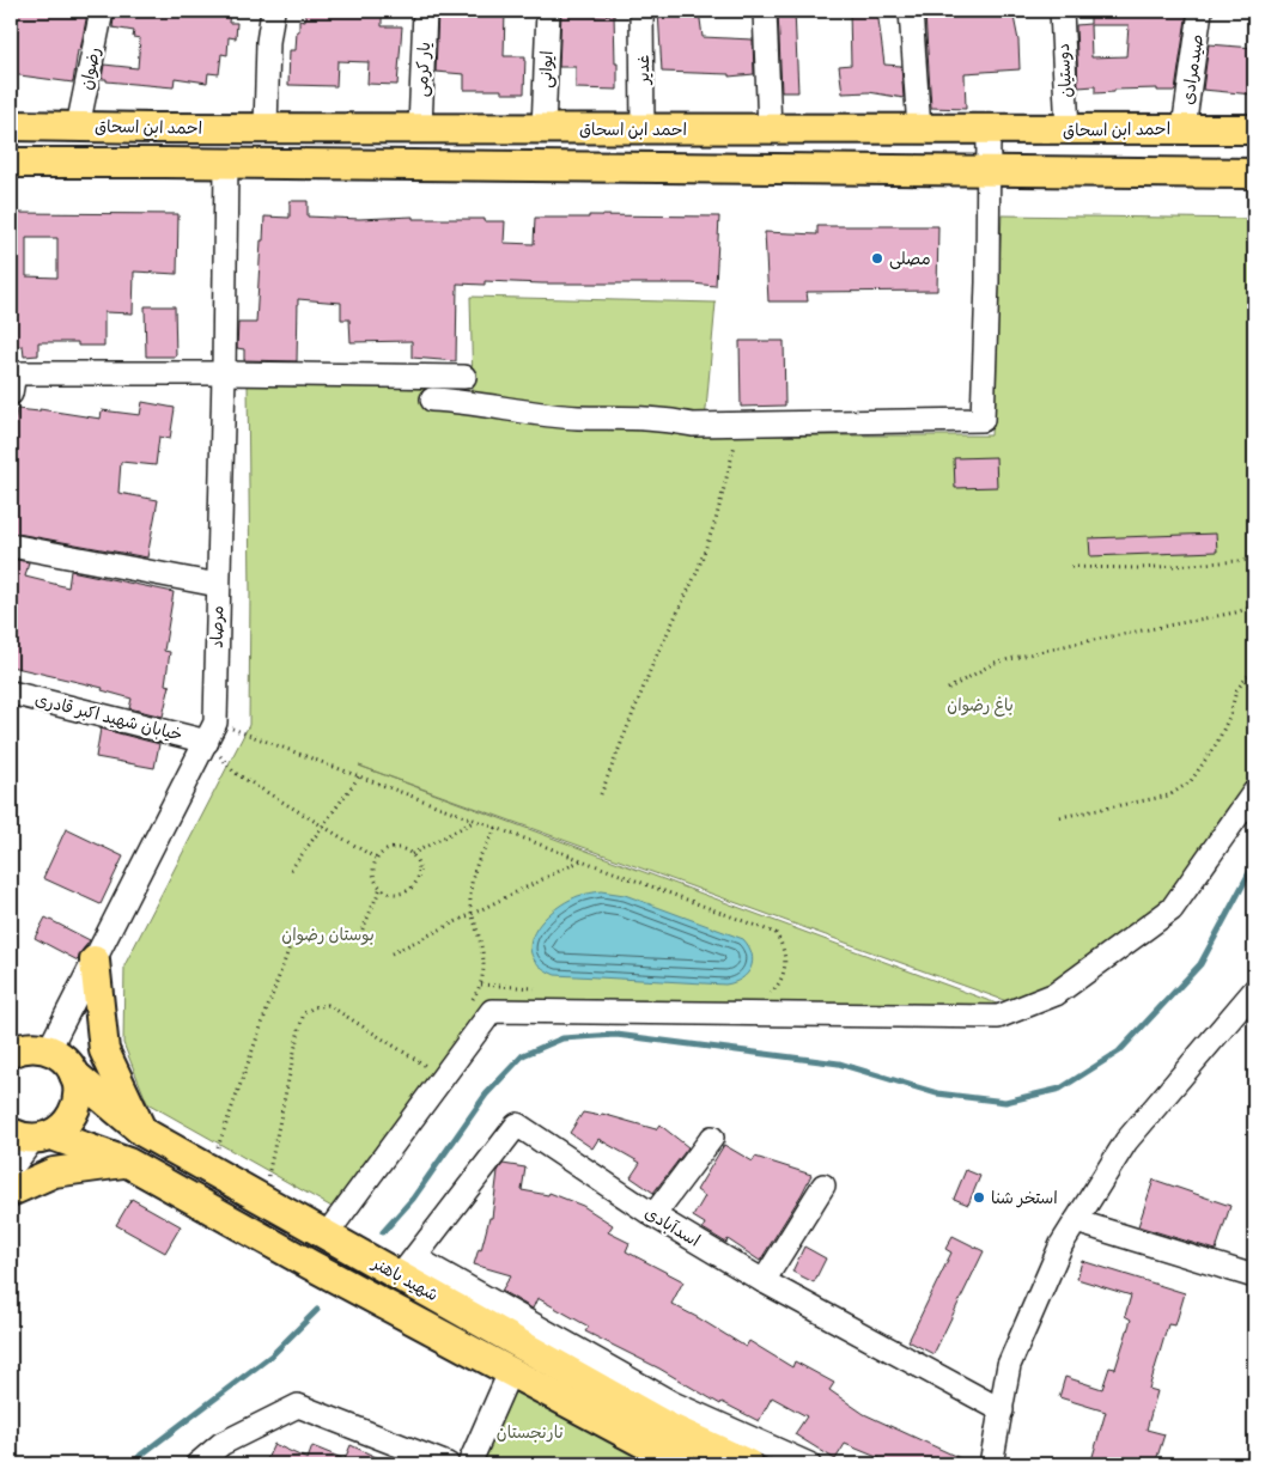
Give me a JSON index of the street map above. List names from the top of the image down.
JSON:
{
  "streets": {
    "main road": ["احمد ابن اسحاق", "شهید باهنر"],
    "street": [
      "رضوان",
      "یار کرمی",
      "ایوانی",
      "غدیر",
      "صیدمرادی",
      "دوستیان",
      "مرصاد",
      "خیابان شهید اکبر قادری",
      "اسدآبادی"
    ]
  },
  "crossings": [
    ["رضوان", "احمد ابن اسحاق"],
    ["یار کرمی", "احمد ابن اسحاق"],
    ["ایوانی", "احمد ابن اسحاق"],
    ["غدیر", "احمد ابن اسحاق"],
    ["صیدمرادی", "احمد ابن اسحاق"],
    ["دوستیان", "احمد ابن اسحاق"],
    ["مرصاد", "خیابان شهید اکبر قادری"],
    ["مرصاد", "شهید باهنر"],
    ["اسدآبادی", "شهید باهنر"]
  ],
  "parks": ["باغ رضوان", "بوستان رضوان", "نارنجستان"],
  "places": ["مصلی", "استخر شنا"]
}
